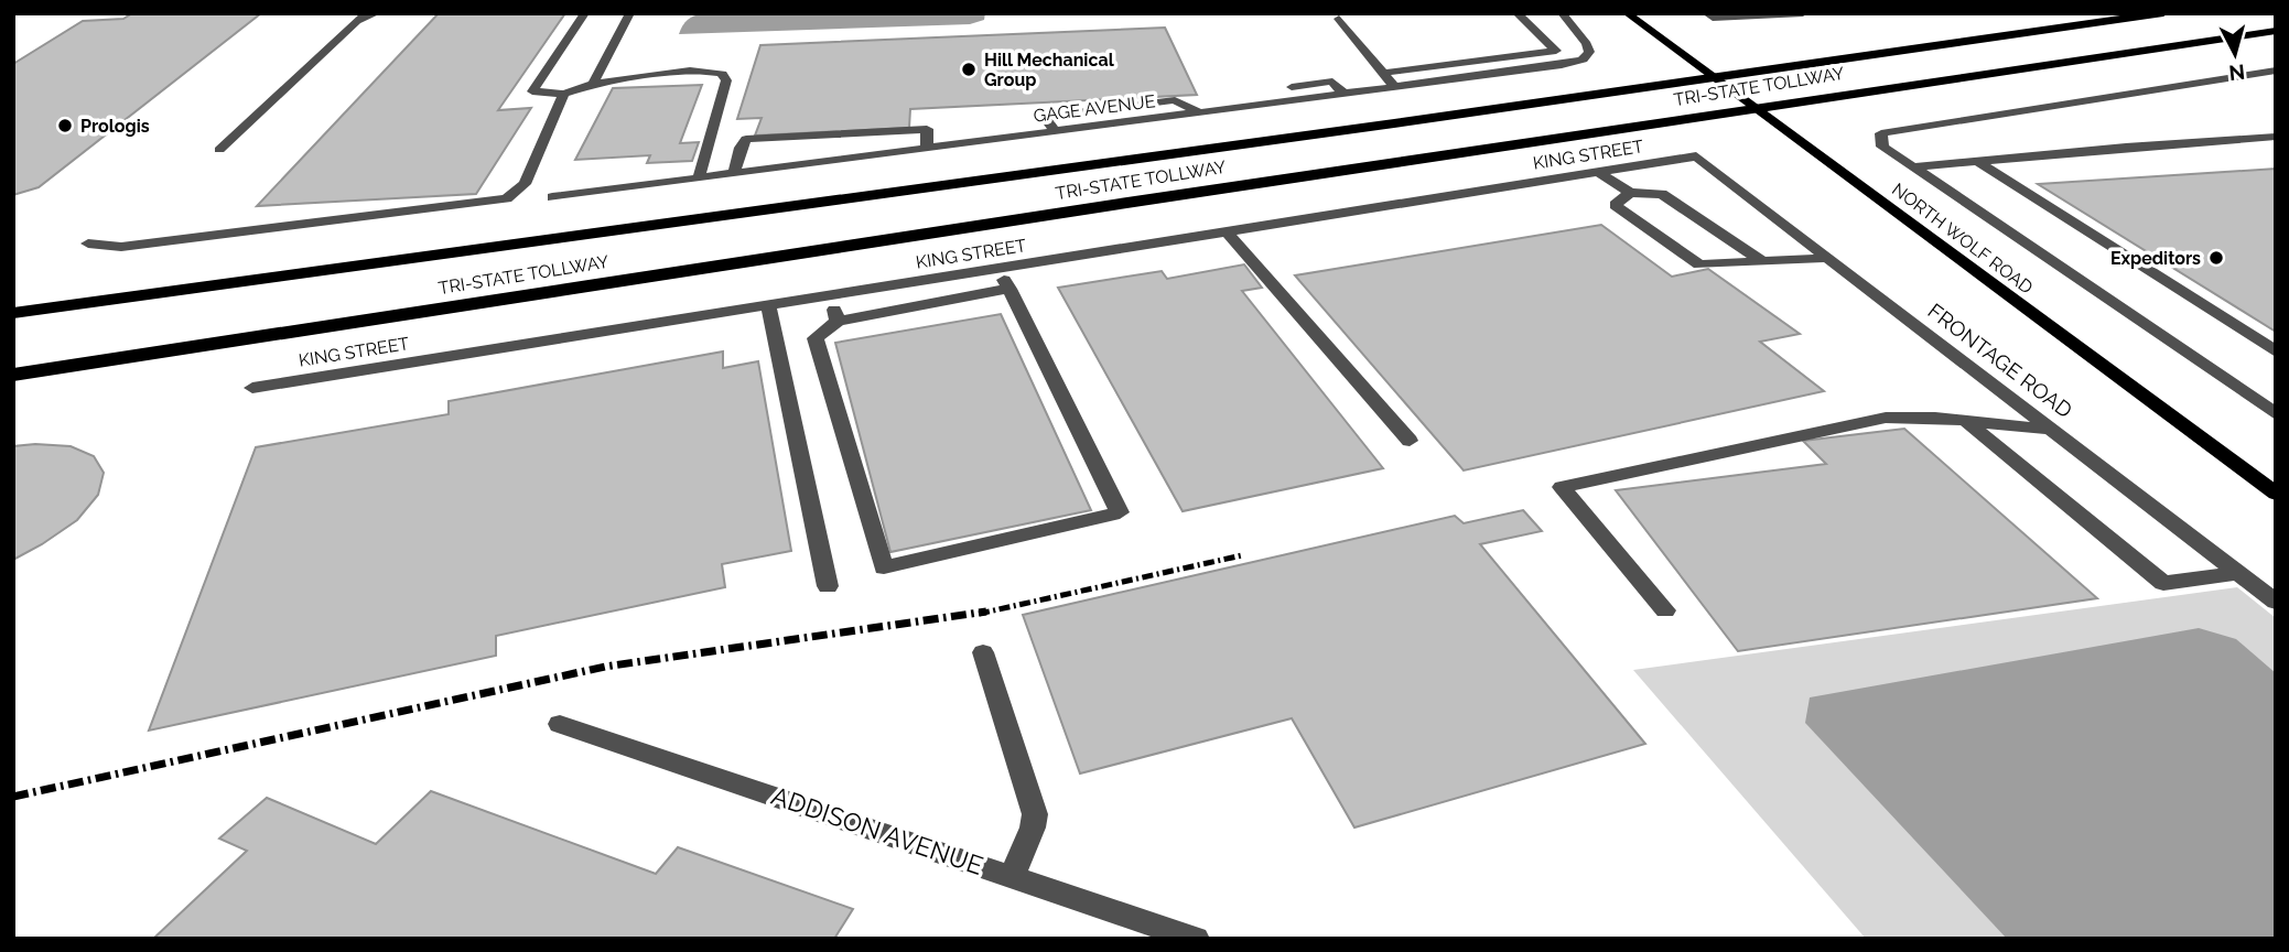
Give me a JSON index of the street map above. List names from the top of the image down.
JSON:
{
  "streets": {
    "highway": ["TRI-STATE TOLLWAY"],
    "main road": ["NORTH WOLF ROAD"],
    "street": [
      "GAGE AVENUE",
      "KING STREET",
      "FRONTAGE ROAD",
      "ADDISON AVENUE"
    ]
  },
  "crossings": [
    ["KING STREET", "FRONTAGE ROAD"]
  ],
  "places": ["Hill Mechanical Group", "Prologis", "Expeditors"],
  "north": "bottom"
}
